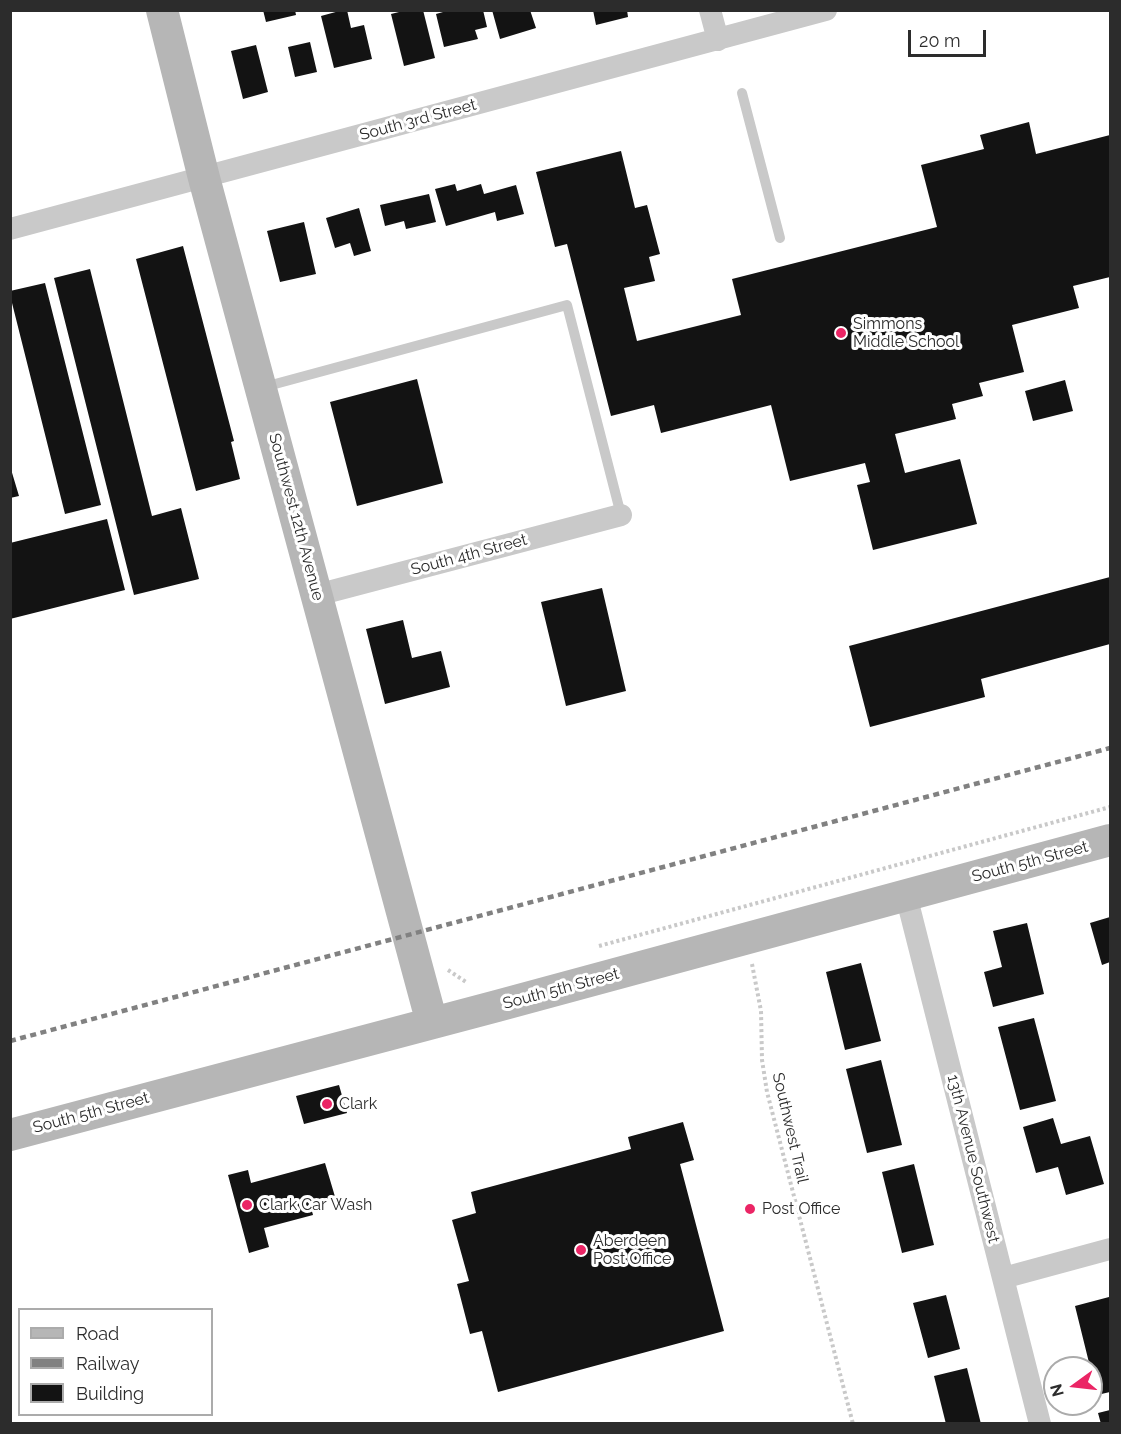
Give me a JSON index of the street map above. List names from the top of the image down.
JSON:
{
  "streets": {
    "main road": ["Southwest 12th Avenue", "South 5th Street"],
    "street": ["South 3rd Street", "South 4th Street", "13th Avenue Southwest"],
    "path": ["Southwest Trail"]
  },
  "crossings": [
    ["South 3rd Street", "Southwest 12th Avenue"],
    ["Southwest 12th Avenue", "South 4th Street"],
    ["Southwest 12th Avenue", "South 5th Street"],
    ["South 5th Street", "Southwest Trail"],
    ["South 5th Street", "13th Avenue Southwest"]
  ],
  "places": [
    "Simmons Middle School",
    "Clark",
    "Clark Car Wash",
    "Post Office",
    "Aberdeen Post Office"
  ],
  "legend": ["Road", "Railway", "Building"],
  "scale_bar": "20 m",
  "north": "left"
}
